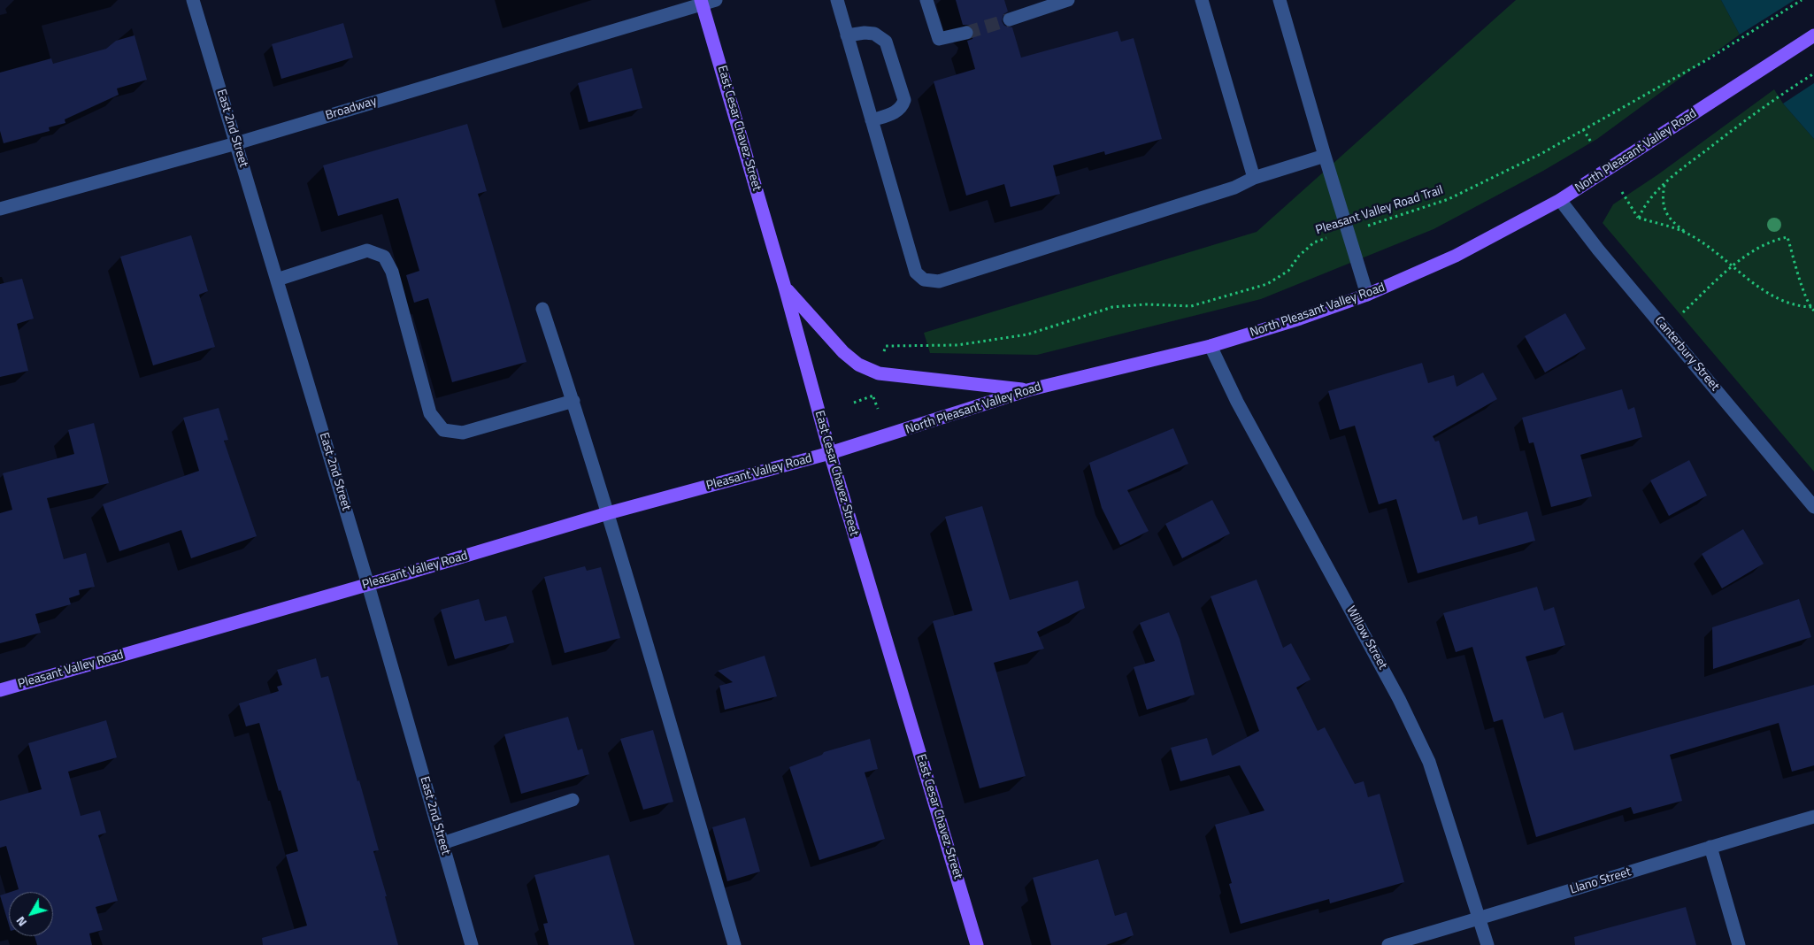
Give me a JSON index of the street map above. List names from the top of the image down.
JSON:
{
  "streets": {
    "main road": ["East Cesar Chavez Street", "North Pleasant Valley Road", "Pleasant Valley Road"],
    "street": [
      "Broadway",
      "East 2nd Street",
      "Canterbury Street",
      "Willow Street",
      "Llano Street"
    ],
    "path": ["Pleasant Valley Road Trail"]
  },
  "crossings": [
    ["Broadway", "East 2nd Street"],
    ["Broadway", "East Cesar Chavez Street"],
    ["East 2nd Street", "Pleasant Valley Road"],
    ["East Cesar Chavez Street", "North Pleasant Valley Road"],
    ["East Cesar Chavez Street", "Pleasant Valley Road"],
    ["North Pleasant Valley Road", "Canterbury Street"],
    ["North Pleasant Valley Road", "Pleasant Valley Road"],
    ["North Pleasant Valley Road", "Willow Street"],
    ["Willow Street", "Llano Street"]
  ],
  "north": "bottom left"
}
